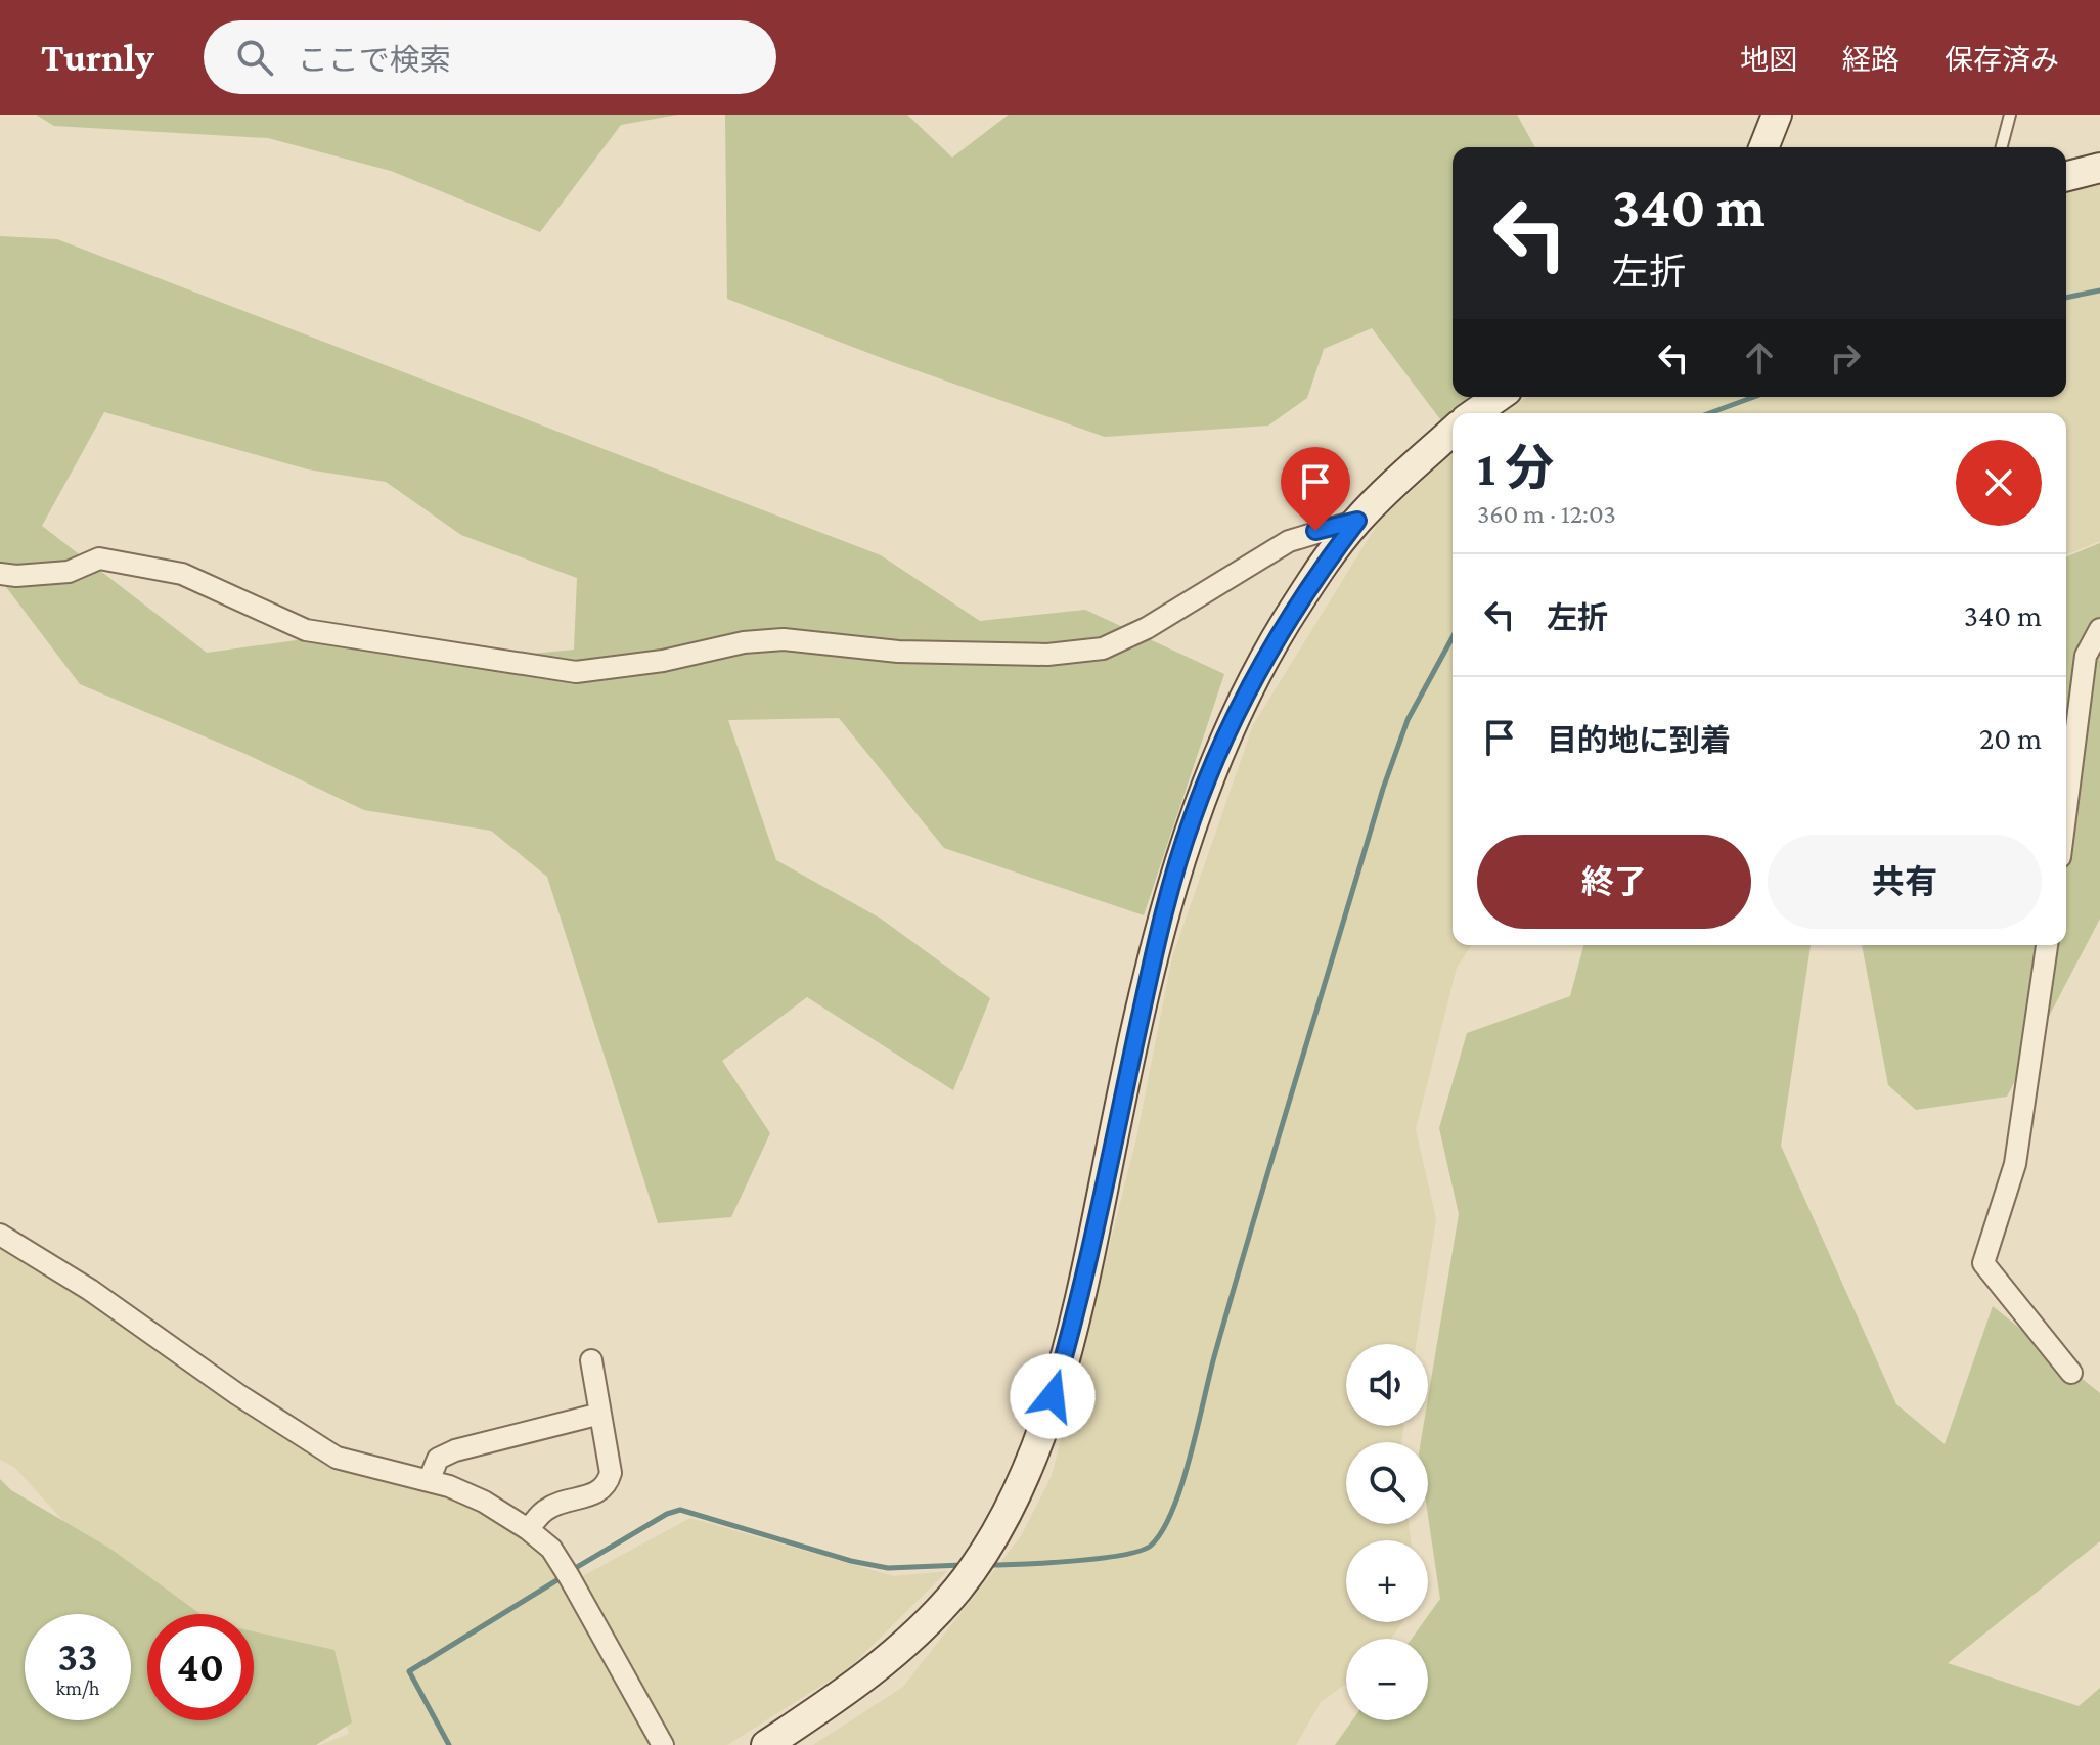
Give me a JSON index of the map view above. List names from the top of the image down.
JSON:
{
  "page": {
    "header": "Turnly",
    "search": "ここで検索",
    "nav": ["地図", "経路", "保存済み"],
    "turn": ["340 m", "左折"],
    "heading": ["1 分", "360 m · 12:03"],
    "list": [
      {
        "name": "左折",
        "value": "340 m"
      },
      {
        "name": "目的地に到着",
        "value": "20 m"
      }
    ],
    "buttons": ["終了", "共有"],
    "map_buttons": ["+", "−"],
    "speed": "33 km/h",
    "limit": "40"
  }
}
